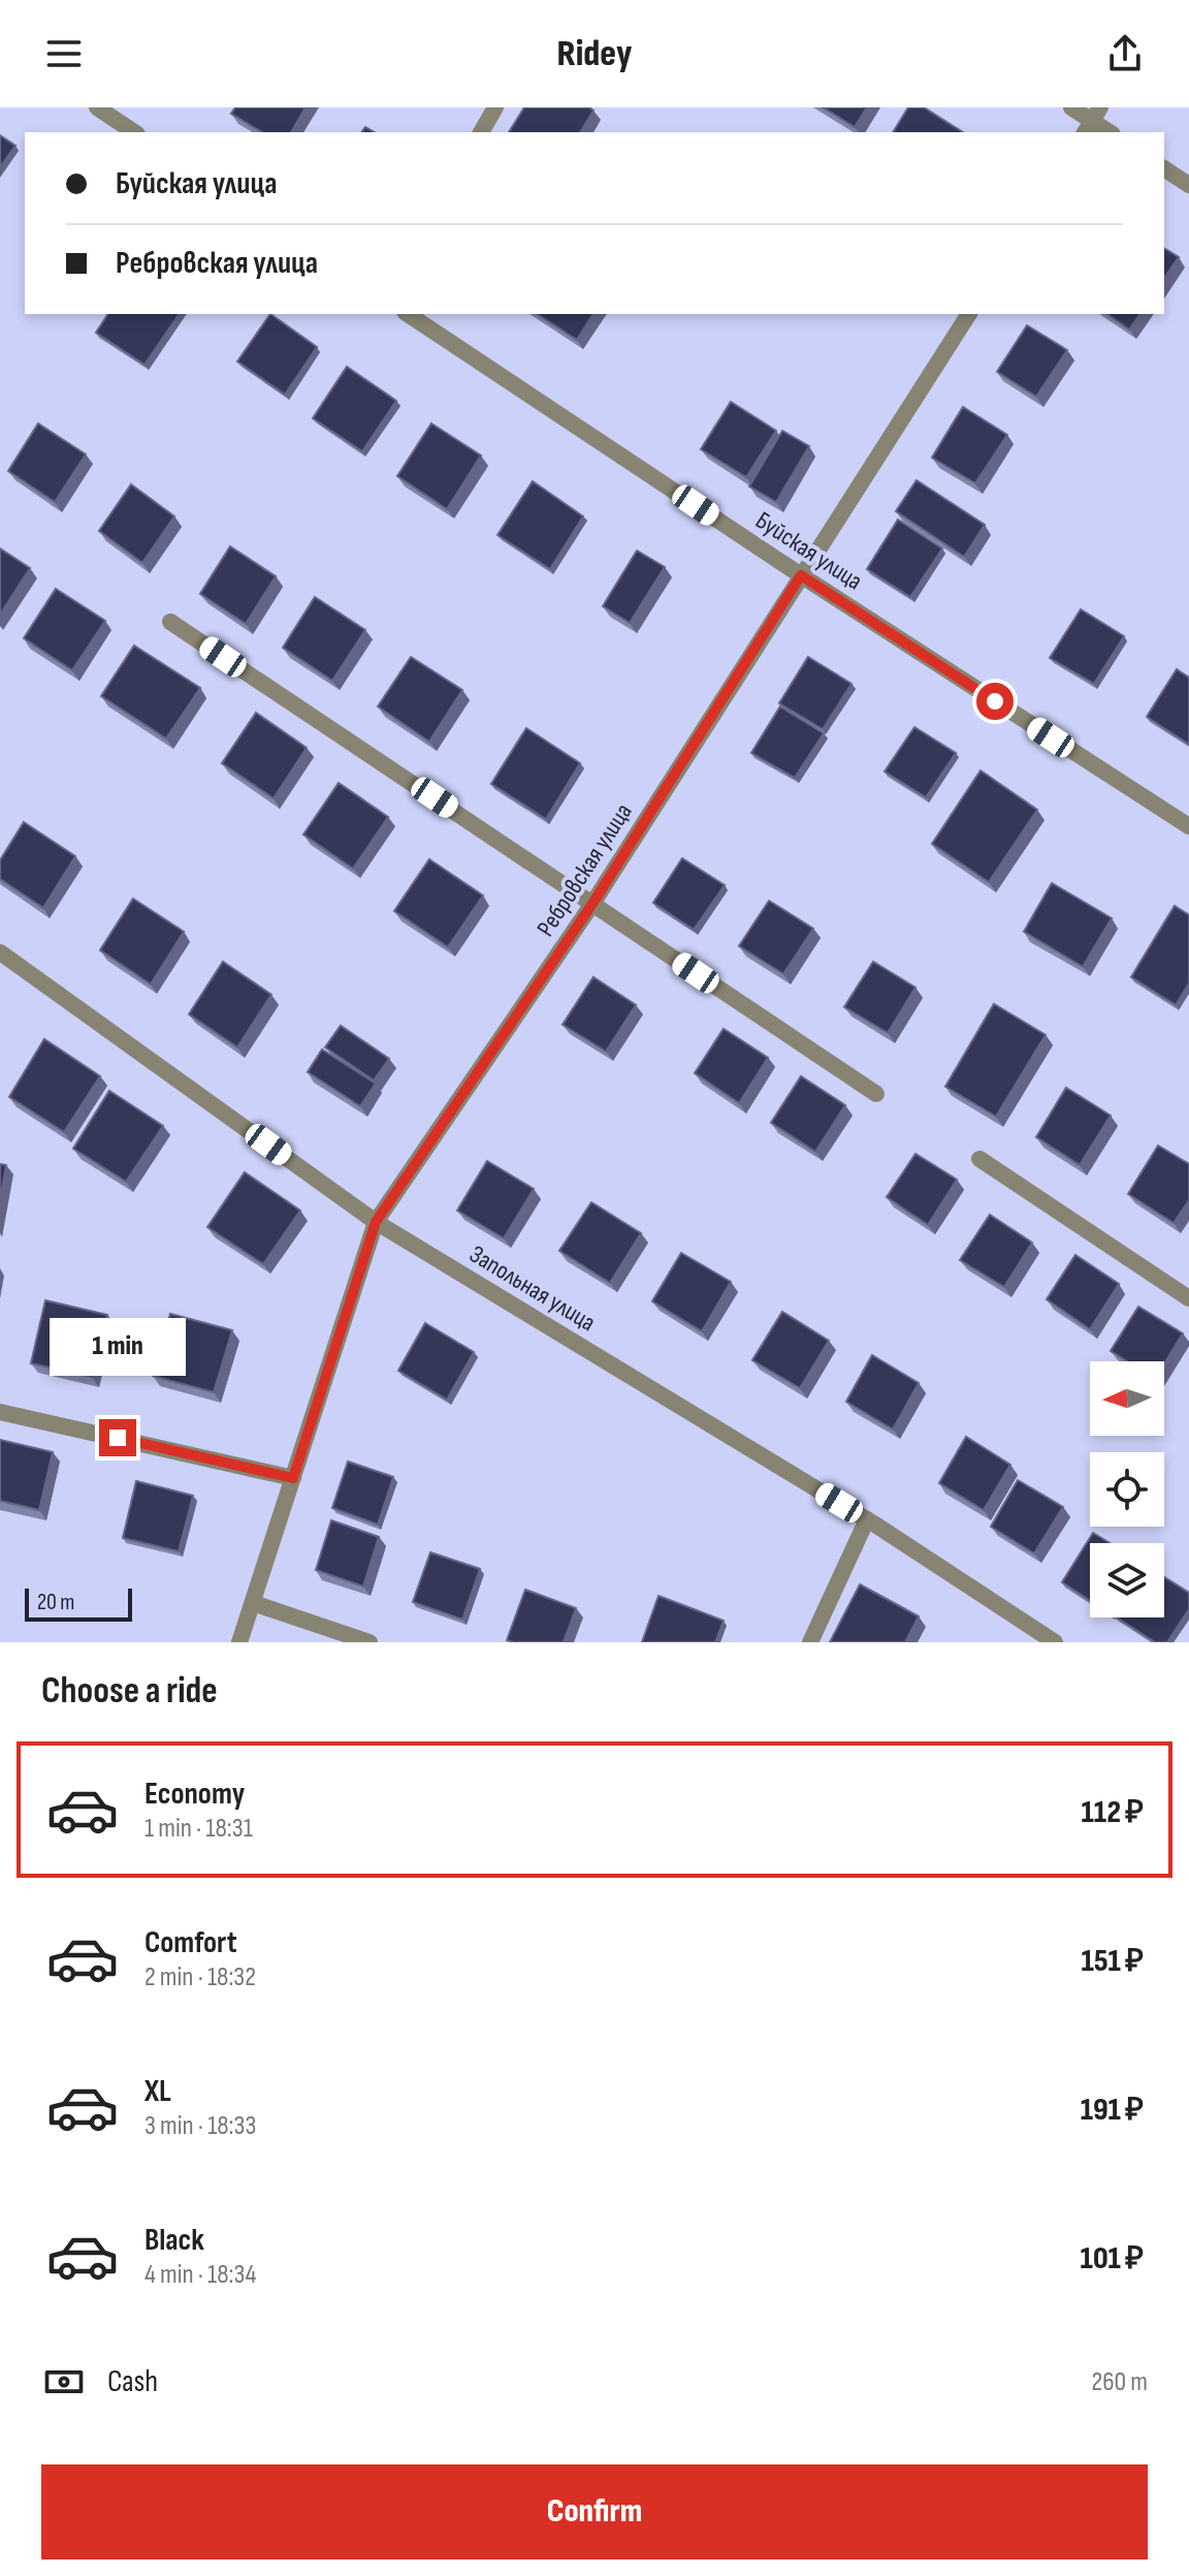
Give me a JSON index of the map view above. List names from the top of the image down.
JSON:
{
  "streets": {
    "street": ["Буйская улица", "Ребровская улица", "Запольная улица"]
  },
  "crossings": [
    ["Буйская улица", "Ребровская улица"],
    ["Ребровская улица", "Запольная улица"]
  ],
  "scale_bar": "20 m",
  "north": "left",
  "page": {
    "header": "Ridey",
    "banner": ["Буйская улица", "Ребровская улица"],
    "bubble": "1 min",
    "scale": "20 m",
    "heading": "Choose a ride",
    "list": [
      {
        "name": "Economy",
        "note": "1 min · 18:31",
        "value": "112 ₽"
      },
      {
        "name": "Comfort",
        "note": "2 min · 18:32",
        "value": "151 ₽"
      },
      {
        "name": "XL",
        "note": "3 min · 18:33",
        "value": "191 ₽"
      },
      {
        "name": "Black",
        "note": "4 min · 18:34",
        "value": "101 ₽"
      }
    ],
    "pay": ["Cash", "260 m"],
    "buttons": "Confirm"
  }
}
